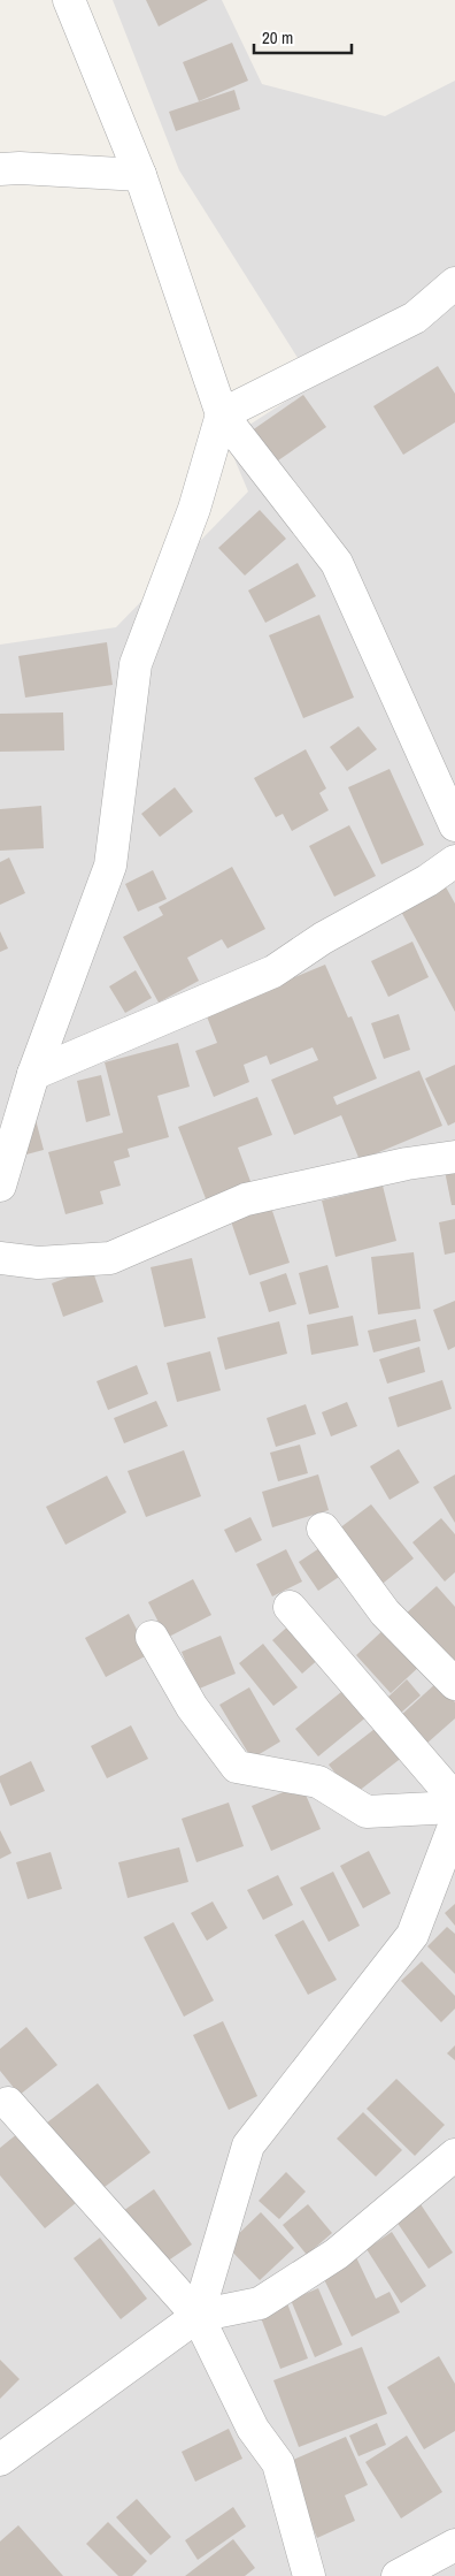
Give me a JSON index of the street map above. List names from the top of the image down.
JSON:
{
  "scale_bar": "20 m"
}
